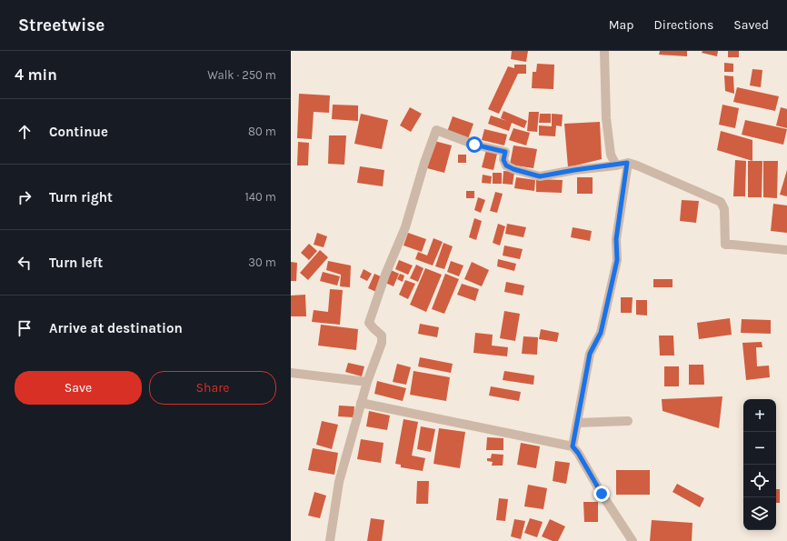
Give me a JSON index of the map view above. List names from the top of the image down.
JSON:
{
  "page": {
    "header": "Streetwise",
    "nav": ["Map", "Directions", "Saved"],
    "heading": ["4 min", "Walk · 250 m"],
    "list": [
      ["Continue", "80 m"],
      ["Turn right", "140 m"],
      ["Turn left", "30 m"],
      "Arrive at destination"
    ],
    "buttons": ["Save", "Share"],
    "map_buttons": ["+", "−"]
  }
}
